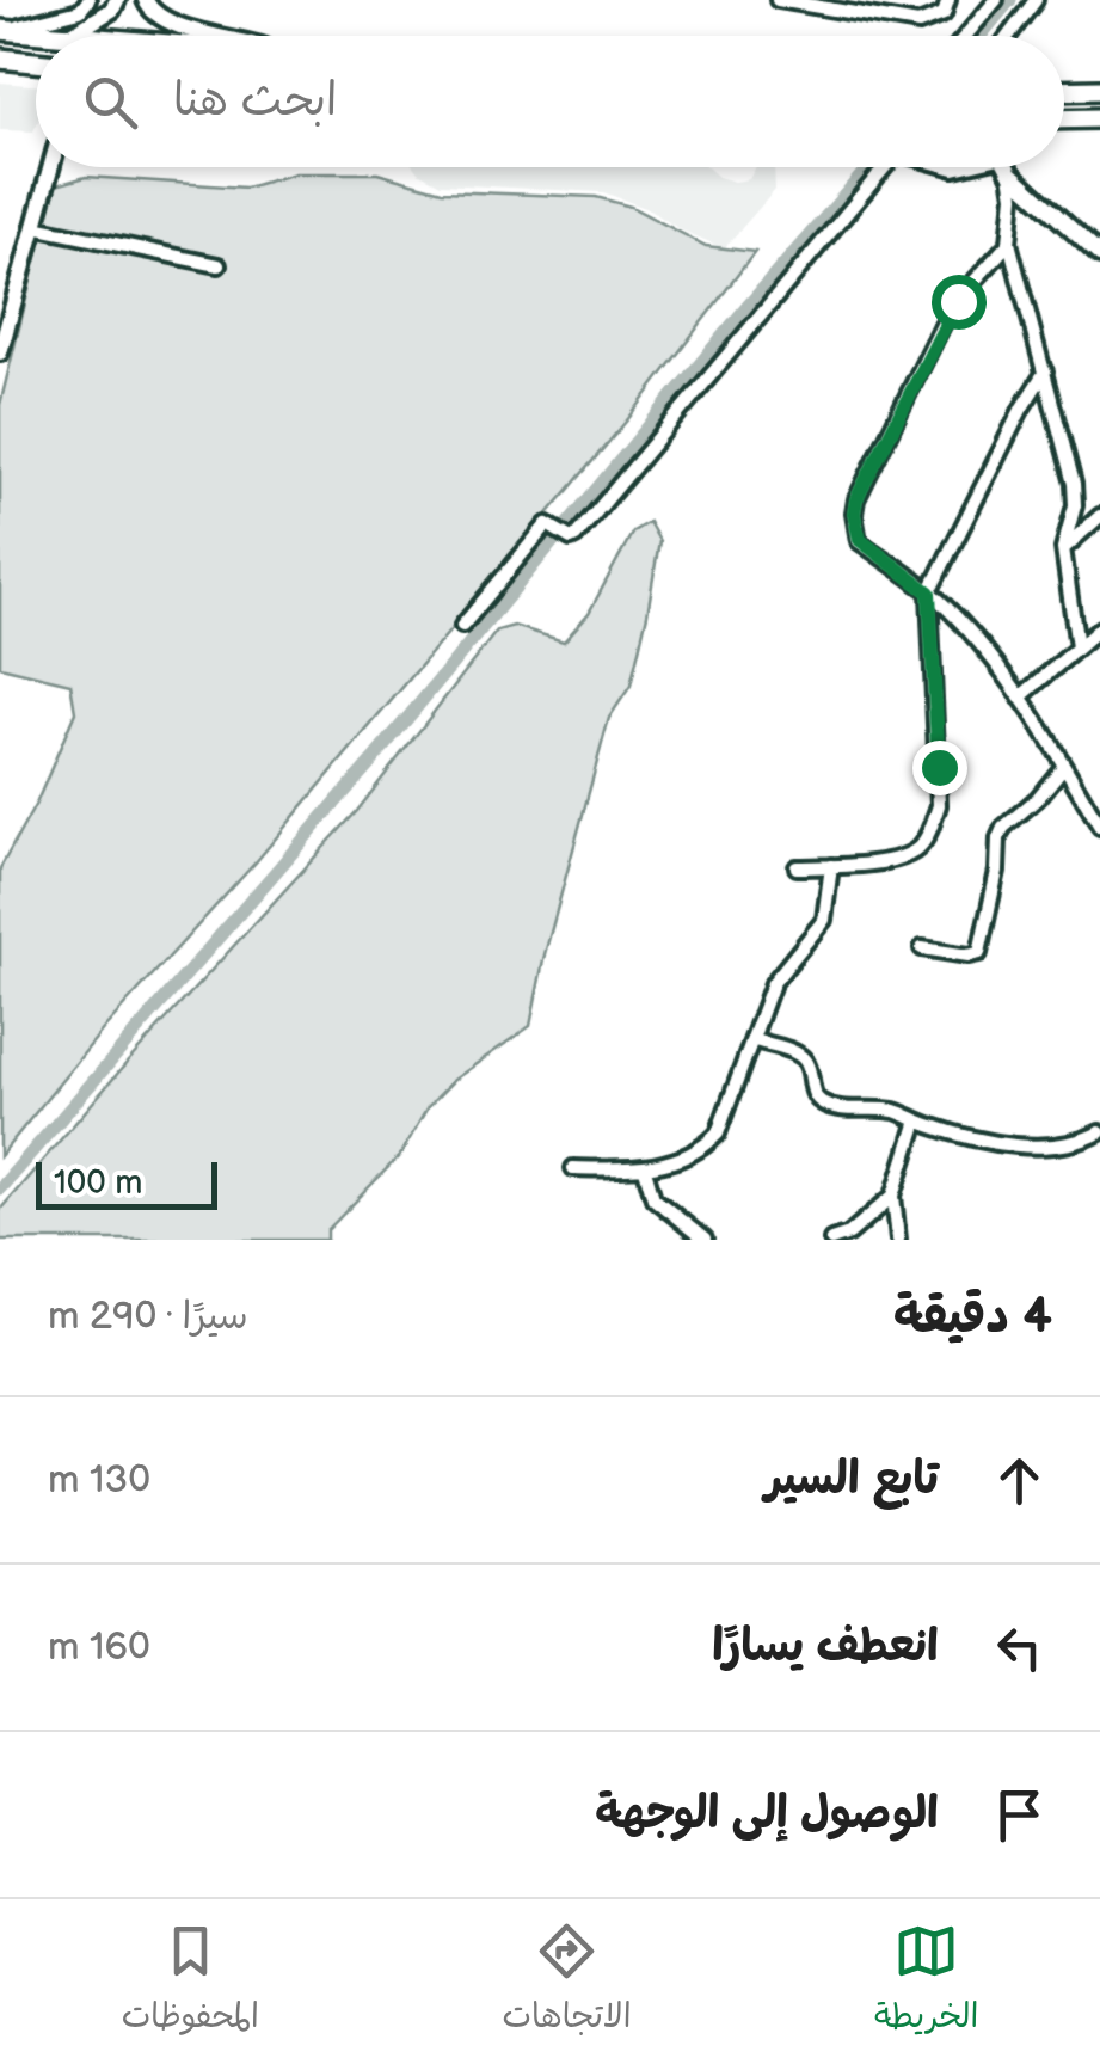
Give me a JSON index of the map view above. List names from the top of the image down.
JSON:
{
  "scale_bar": "100 m",
  "page": {
    "search": "ابحث هنا",
    "scale": "100 m",
    "heading": ["4 دقيقة", "سيرًا · 290 m"],
    "list": [
      ["تابع السير", "130 m"],
      ["انعطف يسارًا", "160 m"],
      "الوصول إلى الوجهة"
    ],
    "nav": ["الخريطة", "الاتجاهات", "المحفوظات"]
  }
}
